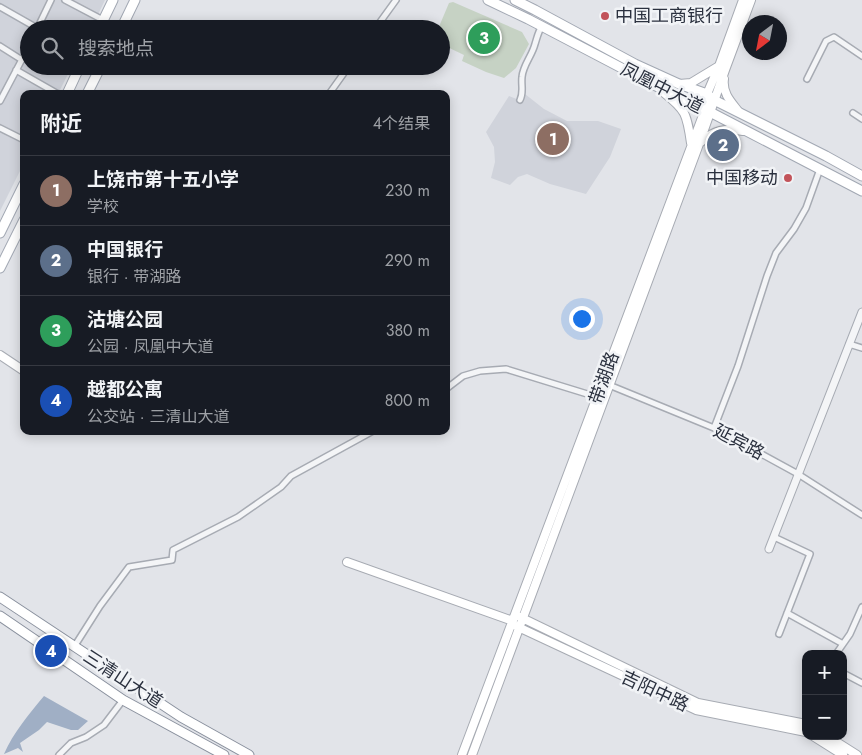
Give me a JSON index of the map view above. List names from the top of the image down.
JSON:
{
  "streets": {
    "main road": [
      "凤凰中大道",
      "带湖路",
      "三清山大道",
      "吉阳中路"
    ],
    "street": ["延宾路"]
  },
  "crossings": [
    ["凤凰中大道", "带湖路"],
    ["带湖路", "延宾路"],
    ["带湖路", "吉阳中路"]
  ],
  "places": ["中国工商银行", "中国移动"],
  "north": "bottom left",
  "page": {
    "pins": [
      "3",
      "1",
      "2",
      "4"
    ],
    "search": "搜索地点",
    "heading": ["附近", "4个结果"],
    "list": [
      {
        "mark": "1",
        "name": "上饶市第十五小学",
        "note": "学校",
        "value": "230 m"
      },
      {
        "mark": "2",
        "name": "中国银行",
        "note": "银行 · 带湖路",
        "value": "290 m"
      },
      {
        "mark": "3",
        "name": "沽塘公园",
        "note": "公园 · 凤凰中大道",
        "value": "380 m"
      },
      {
        "mark": "4",
        "name": "越都公寓",
        "note": "公交站 · 三清山大道",
        "value": "800 m"
      }
    ],
    "map_buttons": ["+", "−"]
  }
}
